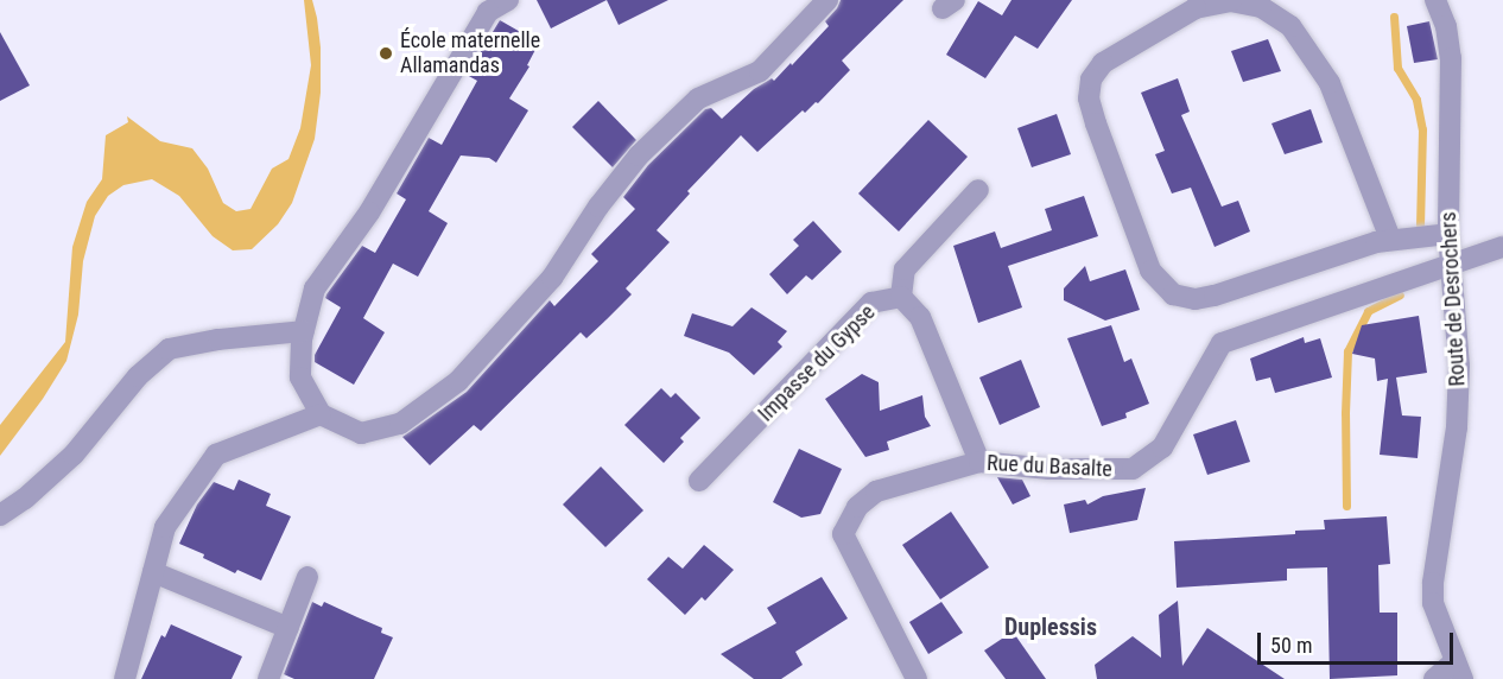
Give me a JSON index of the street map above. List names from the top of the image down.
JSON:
{
  "streets": {
    "street": ["Route de Desrochers", "Impasse du Gypse", "Rue du Basalte"]
  },
  "crossings": [
    ["Route de Desrochers", "Rue du Basalte"],
    ["Impasse du Gypse", "Rue du Basalte"]
  ],
  "districts": ["Duplessis"],
  "places": ["École maternelle Allamandas"],
  "scale_bar": "50 m"
}
